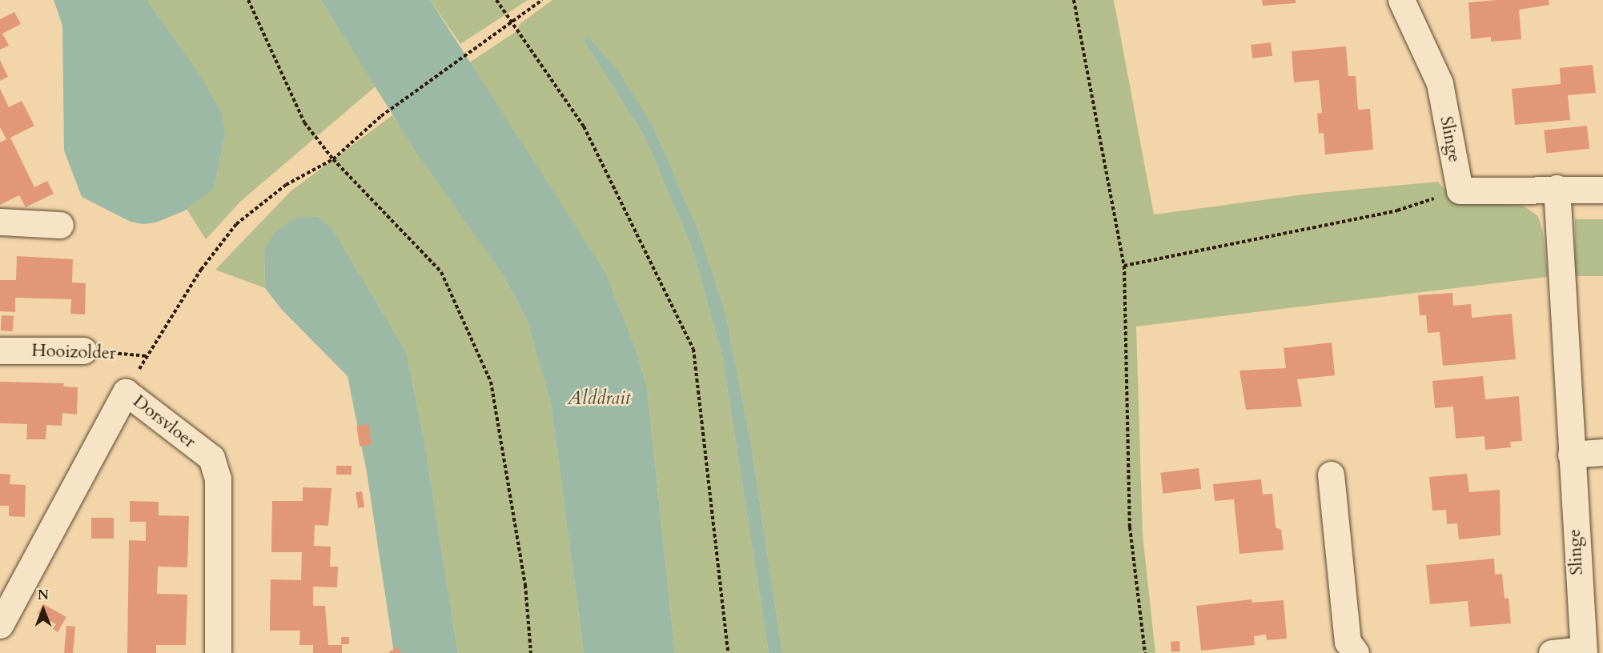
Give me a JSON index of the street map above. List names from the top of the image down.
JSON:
{
  "streets": {
    "street": ["Slinge", "Hooizolder", "Dorsvloer"]
  },
  "water": ["Alddrait"],
  "north": "top"
}
